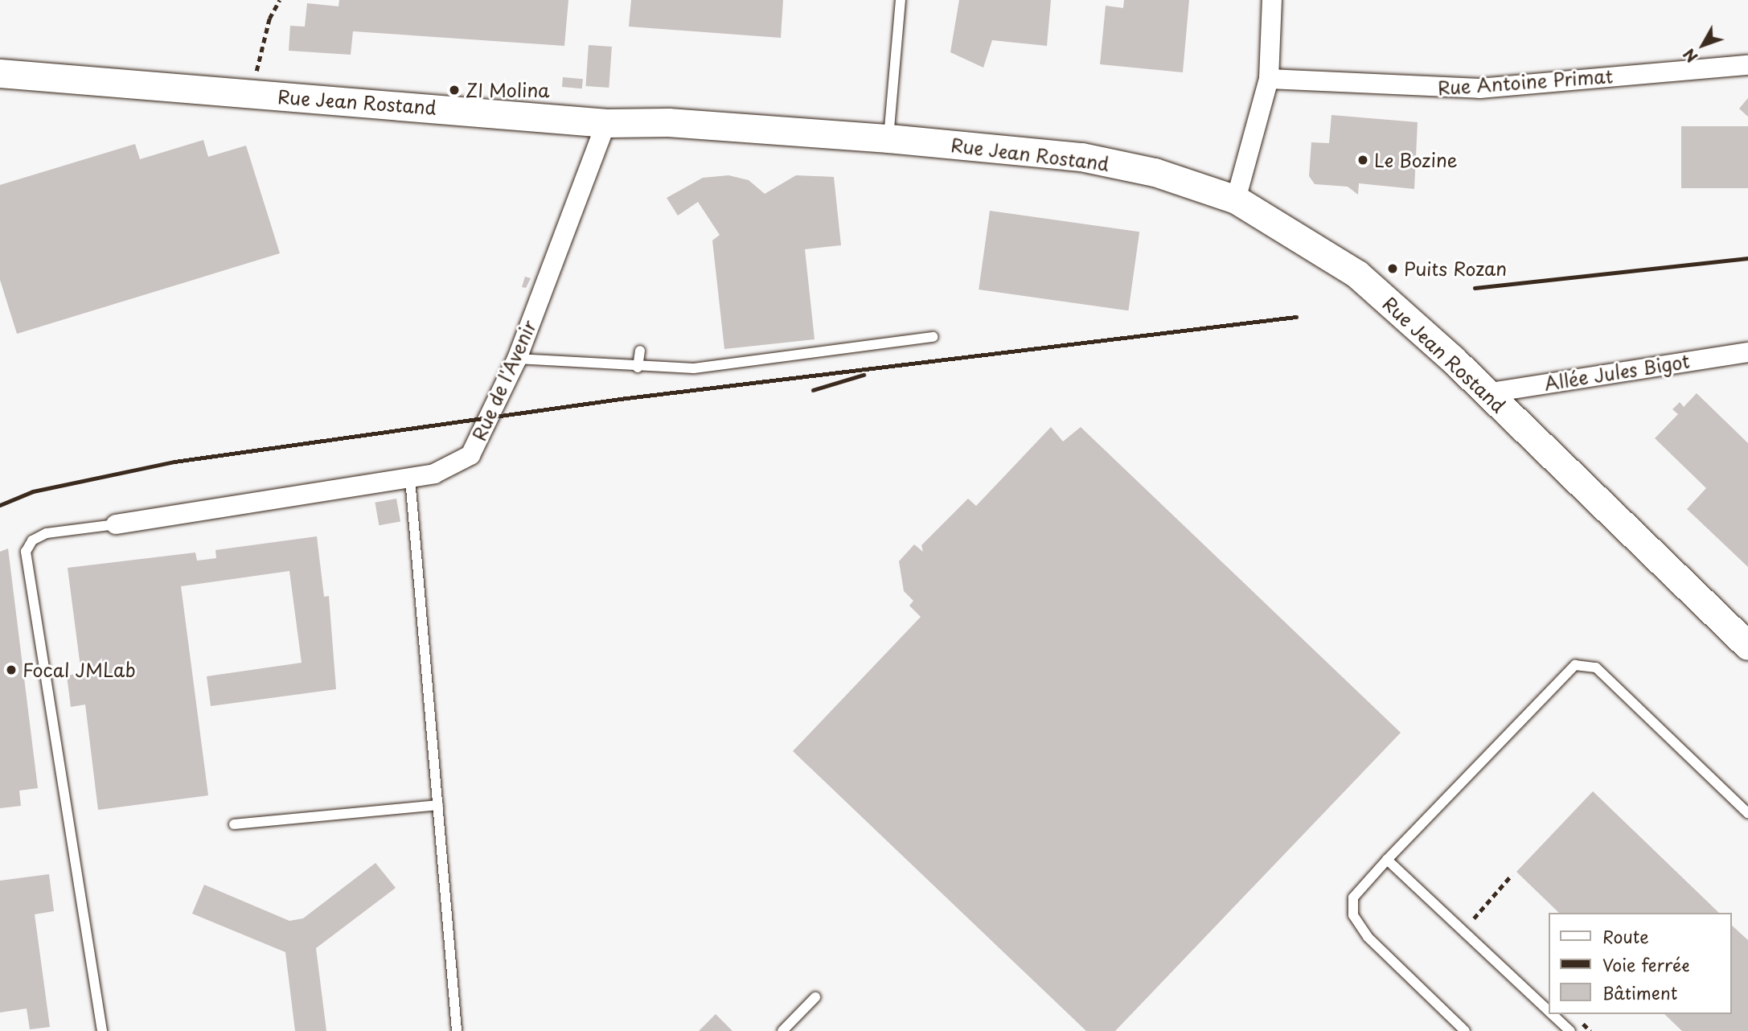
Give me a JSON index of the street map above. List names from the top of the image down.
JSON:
{
  "streets": {
    "main road": ["Rue Jean Rostand"],
    "street": ["Rue Antoine Primat", "Allée Jules Bigot", "Rue de l'Avenir"]
  },
  "crossings": [
    ["Rue Jean Rostand", "Allée Jules Bigot"],
    ["Rue Jean Rostand", "Rue de l'Avenir"]
  ],
  "places": [
    "ZI Molina",
    "Le Bozine",
    "Puits Rozan",
    "Focal JMLab"
  ],
  "legend": ["Route", "Voie ferrée", "Bâtiment"],
  "north": "bottom left"
}
